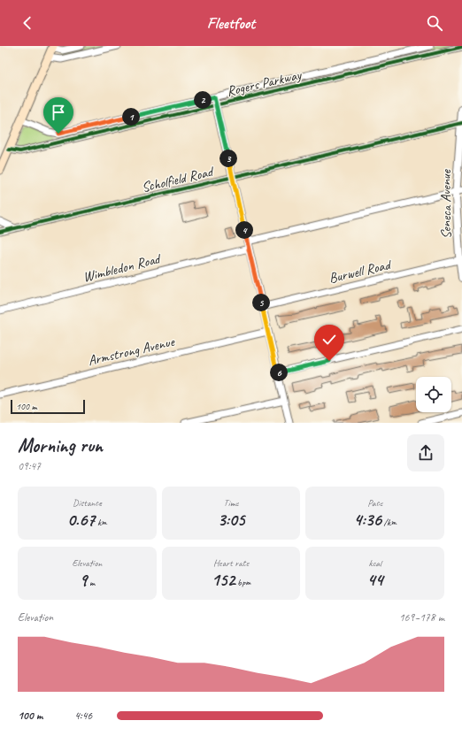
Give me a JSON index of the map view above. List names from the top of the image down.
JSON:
{
  "streets": {
    "street": [
      "Rogers Parkway",
      "Scholfield Road",
      "Seneca Avenue",
      "Wimbledon Road",
      "Burwell Road",
      "Armstrong Avenue"
    ]
  },
  "crossings": [
    ["Scholfield Road", "Seneca Avenue"],
    ["Seneca Avenue", "Burwell Road"]
  ],
  "scale_bar": "100 m",
  "page": {
    "header": "Fleetfoot",
    "pins": [
      "2",
      "1",
      "3",
      "4",
      "5",
      "6"
    ],
    "scale": "100 m",
    "heading": ["Morning run", "09:47"],
    "stats": [
      ["Distance", "0.67 km"],
      ["Time", "3:05"],
      ["Pace", "4:36 /km"],
      ["Elevation", "9 m"],
      ["Heart rate", "152 bpm"],
      ["kcal", "44"]
    ],
    "chart": ["Elevation", "169–178 m"],
    "list": [
      {
        "name": "100 m",
        "note": "4:46"
      }
    ]
  }
}
